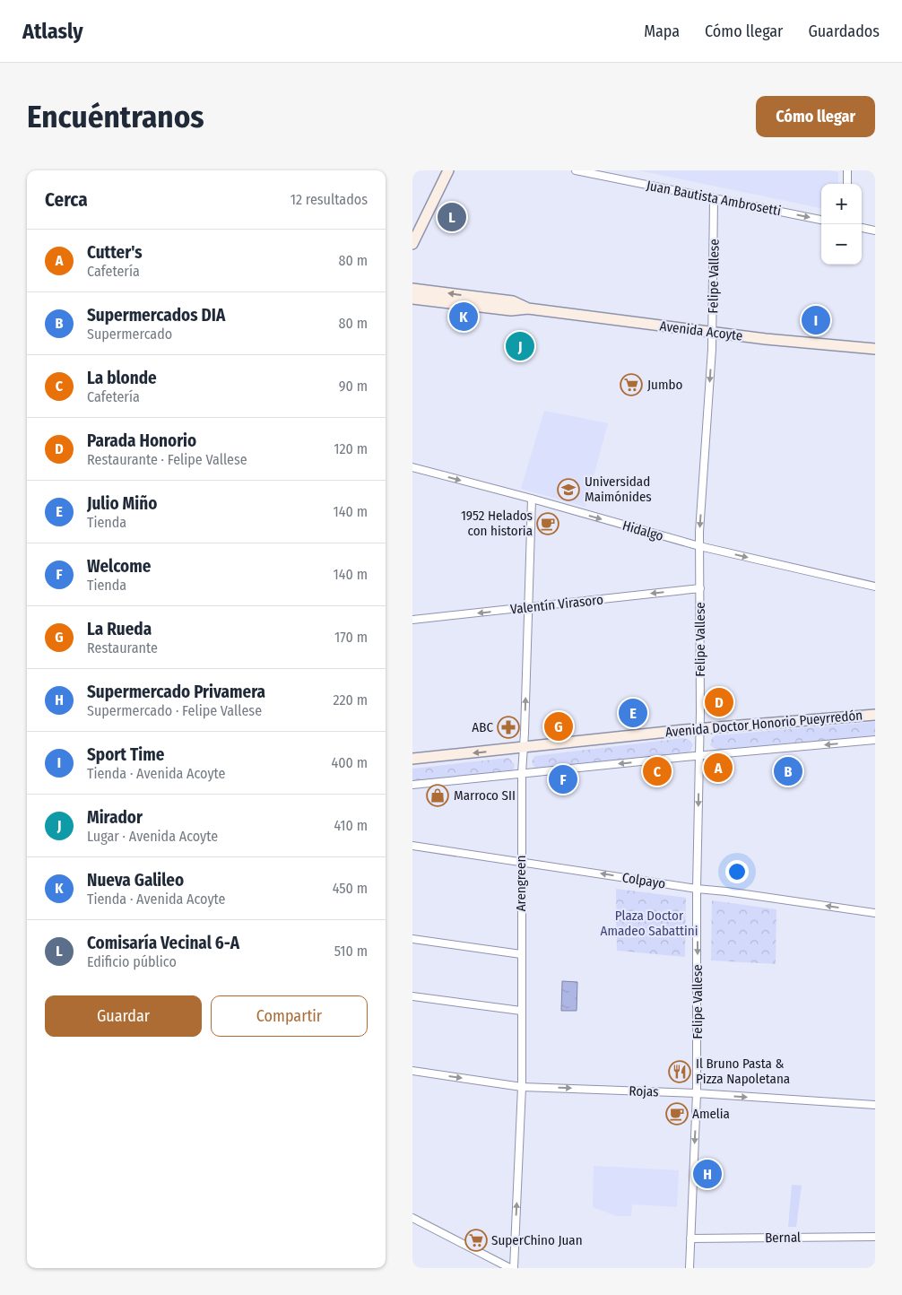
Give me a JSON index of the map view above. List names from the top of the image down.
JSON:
{
  "streets": {
    "main road": ["Avenida Acoyte", "Avenida Doctor Honorio Pueyrredón"],
    "street": [
      "Juan Bautista Ambrosetti",
      "Felipe Vallese",
      "Hidalgo",
      "Valentín Virasoro",
      "Colpayo",
      "Arengreen",
      "Rojas",
      "Bernal"
    ]
  },
  "crossings": [
    ["Juan Bautista Ambrosetti", "Felipe Vallese"],
    ["Felipe Vallese", "Avenida Acoyte"],
    ["Felipe Vallese", "Hidalgo"],
    ["Felipe Vallese", "Valentín Virasoro"],
    ["Felipe Vallese", "Avenida Doctor Honorio Pueyrredón"],
    ["Felipe Vallese", "Colpayo"],
    ["Felipe Vallese", "Rojas"],
    ["Felipe Vallese", "Bernal"],
    ["Hidalgo", "Arengreen"],
    ["Valentín Virasoro", "Arengreen"],
    ["Avenida Doctor Honorio Pueyrredón", "Arengreen"],
    ["Colpayo", "Arengreen"],
    ["Arengreen", "Rojas"]
  ],
  "one_way": [
    "Juan Bautista Ambrosetti",
    "Felipe Vallese",
    "Hidalgo",
    "Valentín Virasoro",
    "Colpayo",
    "Arengreen",
    "Rojas"
  ],
  "parks": ["Plaza Doctor Amadeo Sabattini"],
  "places": {
    "supermarket": ["Jumbo", "SuperChino Juan"],
    "school or university": ["Universidad Maimónides"],
    "cafe": ["1952 Helados con historia", "Amelia"],
    "pharmacy": ["ABC"],
    "shop": ["Marroco SII"],
    "restaurant": ["Il Bruno Pasta & Pizza Napoletana"]
  },
  "page": {
    "header": "Atlasly",
    "nav": ["Mapa", "Cómo llegar", "Guardados"],
    "buttons": [
      "Cómo llegar",
      ["Guardar", "Compartir"]
    ],
    "title": "Encuéntranos",
    "heading": ["Cerca", "12 resultados"],
    "map_buttons": ["+", "−"],
    "pins": [
      "L",
      "K",
      "I",
      "J",
      "D",
      "E",
      "G",
      "A",
      "B",
      "C",
      "F",
      "H"
    ],
    "list": [
      {
        "mark": "A",
        "name": "Cutter's",
        "note": "Cafetería",
        "value": "80 m"
      },
      {
        "mark": "B",
        "name": "Supermercados DIA",
        "note": "Supermercado",
        "value": "80 m"
      },
      {
        "mark": "C",
        "name": "La blonde",
        "note": "Cafetería",
        "value": "90 m"
      },
      {
        "mark": "D",
        "name": "Parada Honorio",
        "note": "Restaurante · Felipe Vallese",
        "value": "120 m"
      },
      {
        "mark": "E",
        "name": "Julio Miño",
        "note": "Tienda",
        "value": "140 m"
      },
      {
        "mark": "F",
        "name": "Welcome",
        "note": "Tienda",
        "value": "140 m"
      },
      {
        "mark": "G",
        "name": "La Rueda",
        "note": "Restaurante",
        "value": "170 m"
      },
      {
        "mark": "H",
        "name": "Supermercado Privamera",
        "note": "Supermercado · Felipe Vallese",
        "value": "220 m"
      },
      {
        "mark": "I",
        "name": "Sport Time",
        "note": "Tienda · Avenida Acoyte",
        "value": "400 m"
      },
      {
        "mark": "J",
        "name": "Mirador",
        "note": "Lugar · Avenida Acoyte",
        "value": "410 m"
      },
      {
        "mark": "K",
        "name": "Nueva Galileo",
        "note": "Tienda · Avenida Acoyte",
        "value": "450 m"
      },
      {
        "mark": "L",
        "name": "Comisaría Vecinal 6-A",
        "note": "Edificio público",
        "value": "510 m"
      }
    ]
  }
}
